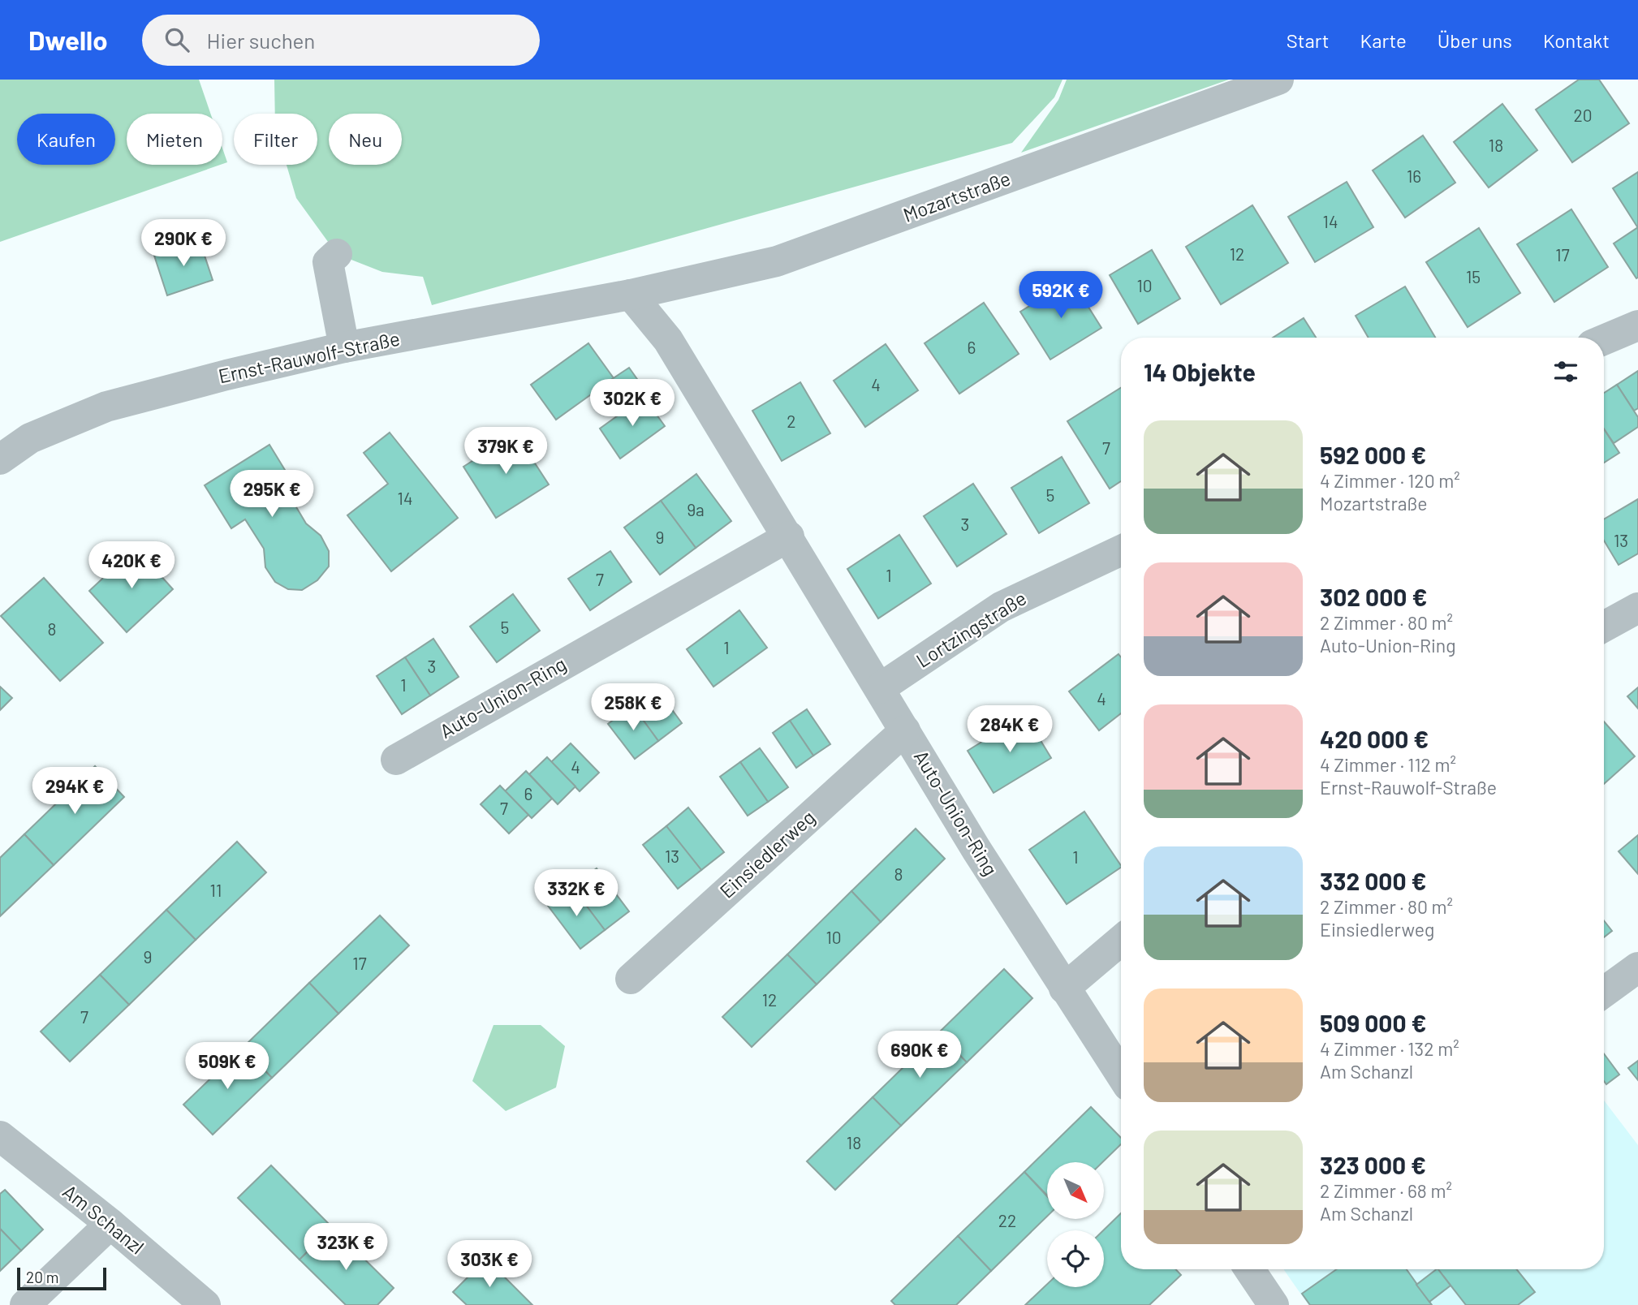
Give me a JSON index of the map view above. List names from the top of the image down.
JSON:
{
  "streets": {
    "street": [
      "Mozartstraße",
      "Ernst-Rauwolf-Straße",
      "Lortzingstraße",
      "Auto-Union-Ring",
      "Einsiedlerweg",
      "Am Schanzl"
    ]
  },
  "crossings": [
    ["Mozartstraße", "Ernst-Rauwolf-Straße"],
    ["Mozartstraße", "Auto-Union-Ring"],
    ["Ernst-Rauwolf-Straße", "Auto-Union-Ring"],
    ["Lortzingstraße", "Auto-Union-Ring"],
    ["Auto-Union-Ring", "Einsiedlerweg"]
  ],
  "house_numbers": [
    "20",
    "18",
    "16",
    "14",
    "12",
    "17",
    "15",
    "10",
    "6",
    "4",
    "2",
    "7",
    "5",
    "14",
    "9a",
    "3",
    "9",
    "13",
    "1",
    "7",
    "5",
    "8",
    "1",
    "3",
    "1",
    "4",
    "4",
    "6",
    "7",
    "13",
    "1",
    "8",
    "11",
    "10",
    "9",
    "17",
    "12",
    "7",
    "18",
    "22"
  ],
  "scale_bar": "20 m",
  "north": "bottom right",
  "page": {
    "header": "Dwello",
    "search": "Hier suchen",
    "nav": [
      "Start",
      "Karte",
      "Über uns",
      "Kontakt"
    ],
    "chip": [
      "Kaufen",
      "Mieten",
      "Filter",
      "Neu"
    ],
    "price": [
      "290K €",
      "592K €",
      "302K €",
      "379K €",
      "295K €",
      "420K €",
      "258K €",
      "284K €",
      "294K €",
      "332K €",
      "690K €",
      "509K €",
      "323K €",
      "303K €"
    ],
    "heading": "14 Objekte",
    "list": [
      {
        "name": "592 000 €",
        "note": "4 Zimmer · 120 m² · Mozartstraße"
      },
      {
        "name": "302 000 €",
        "note": "2 Zimmer · 80 m² · Auto-Union-Ring"
      },
      {
        "name": "420 000 €",
        "note": "4 Zimmer · 112 m² · Ernst-Rauwolf-Straße"
      },
      {
        "name": "332 000 €",
        "note": "2 Zimmer · 80 m² · Einsiedlerweg"
      },
      {
        "name": "509 000 €",
        "note": "4 Zimmer · 132 m² · Am Schanzl"
      },
      {
        "name": "323 000 €",
        "note": "2 Zimmer · 68 m² · Am Schanzl"
      }
    ],
    "scale": "20 m"
  }
}
